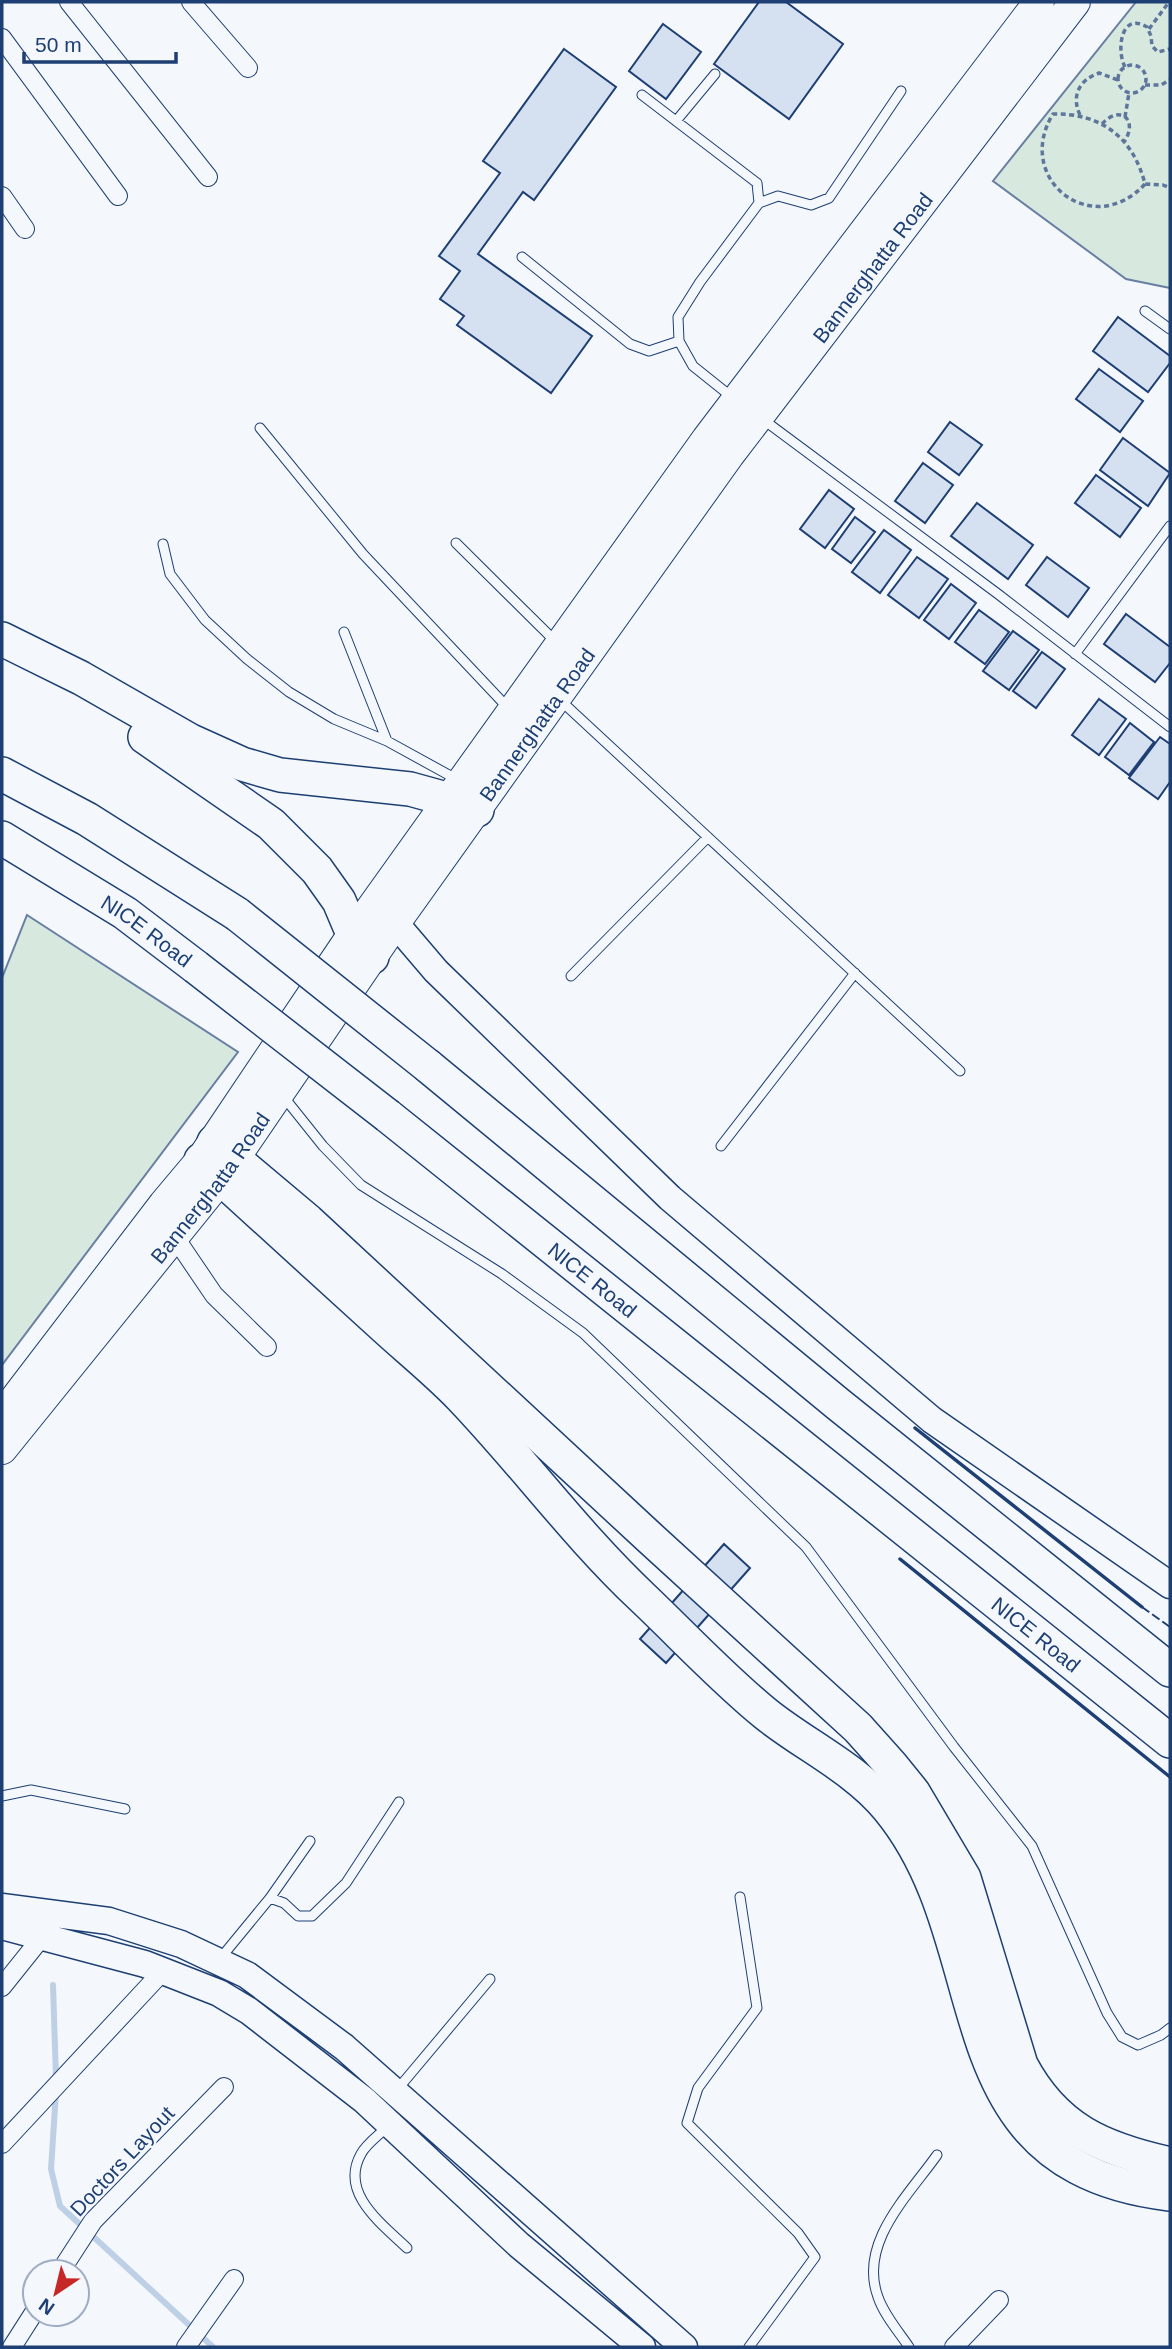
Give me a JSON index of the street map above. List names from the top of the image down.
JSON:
{
  "streets": {
    "highway": ["NICE Road"],
    "main road": ["Bannerghatta Road"],
    "street": ["Doctors Layout"]
  },
  "scale_bar": "50 m",
  "north": "bottom left"
}
